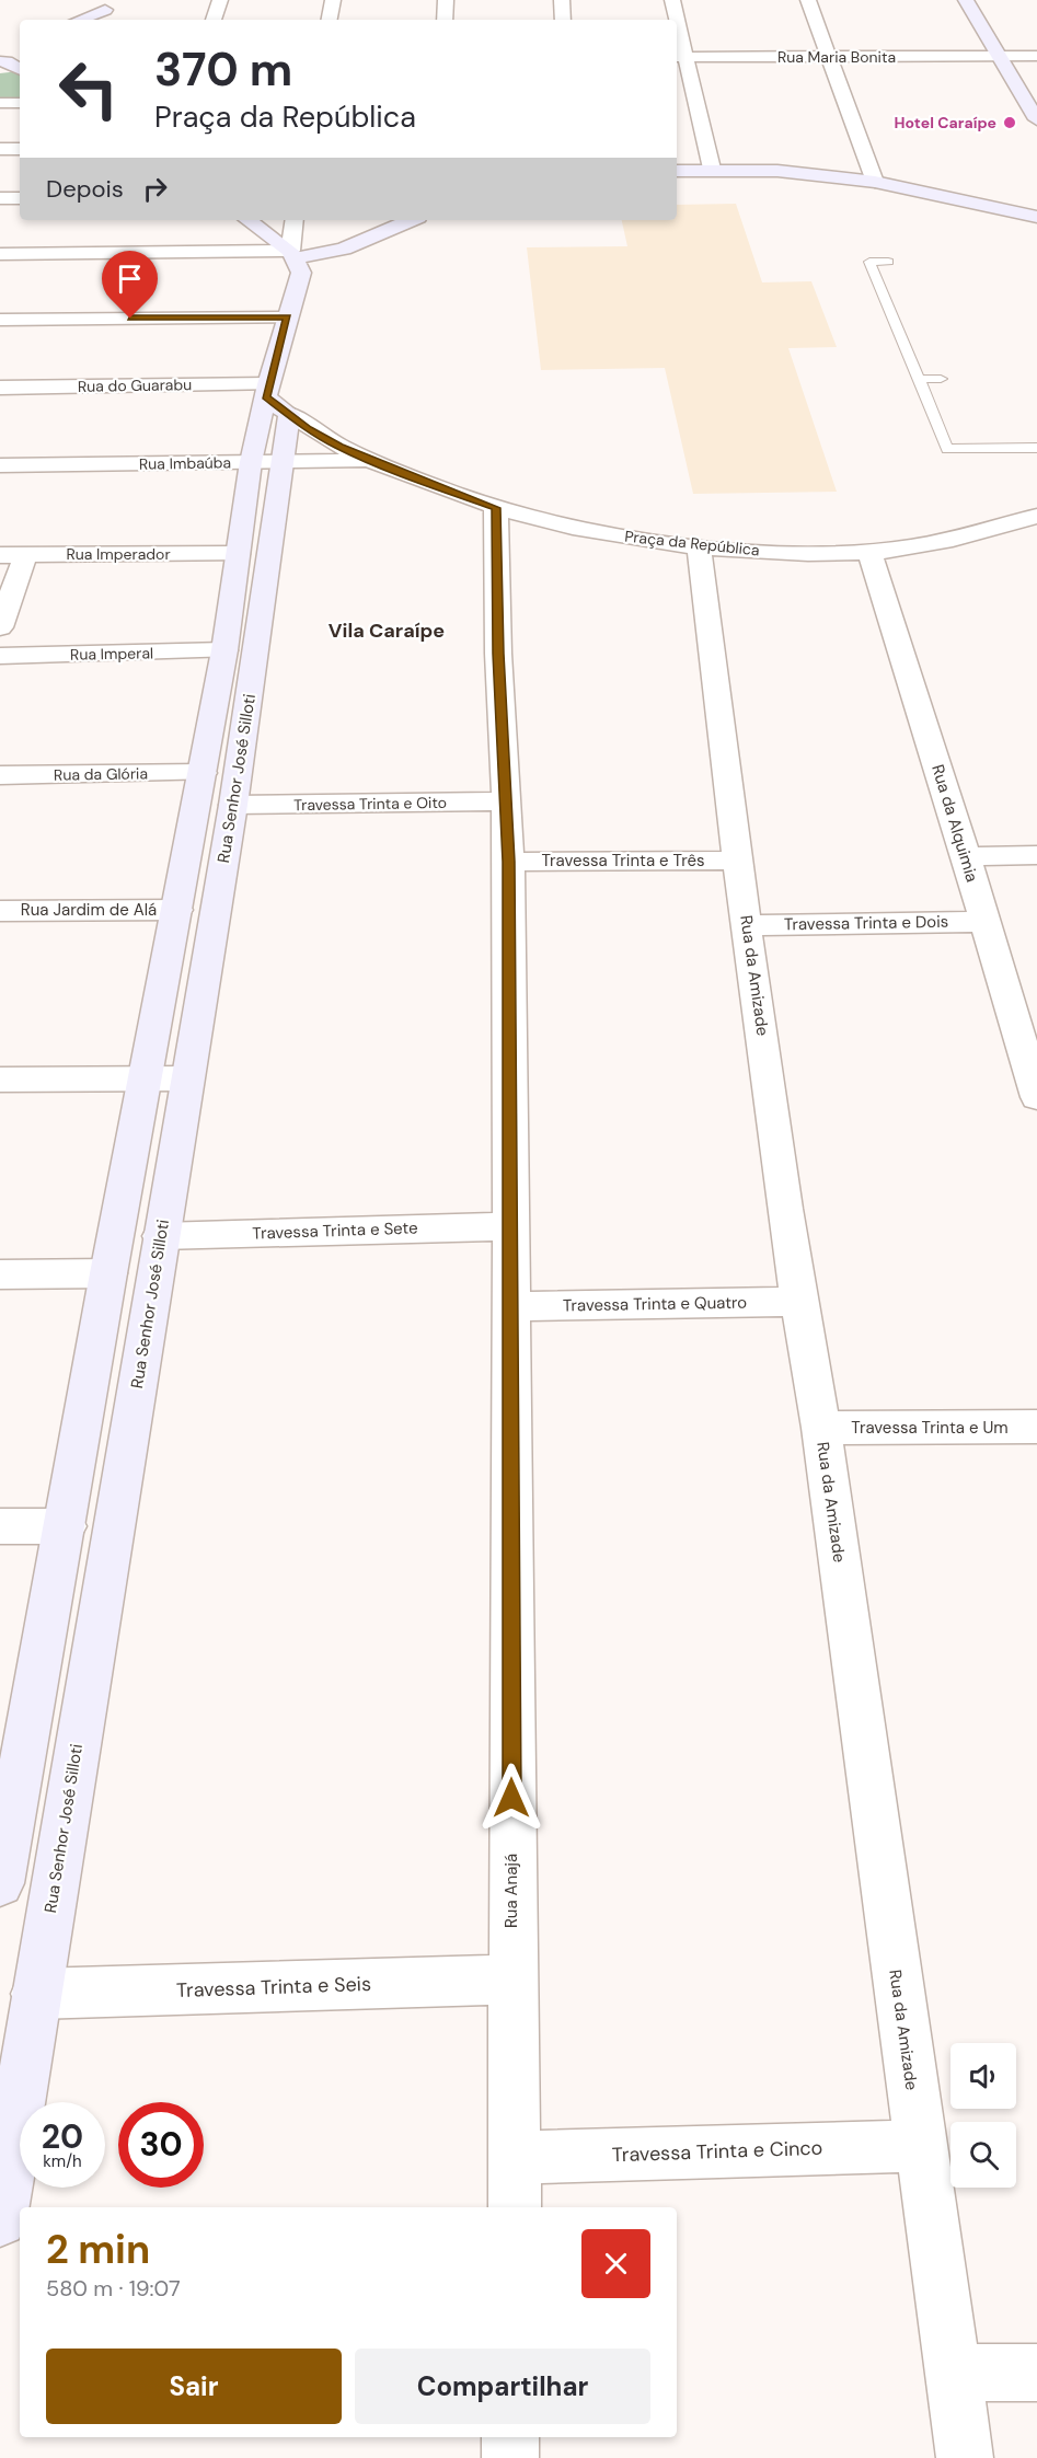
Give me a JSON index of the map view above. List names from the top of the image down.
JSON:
{
  "streets": {
    "street": [
      "Rua Maria Bonita",
      "Rua do Guarabu",
      "Rua Imbaúba",
      "Praça da República",
      "Rua Imperador",
      "Rua Imperal",
      "Rua da Glória",
      "Rua Senhor José Silloti",
      "Travessa Trinta e Oito",
      "Rua da Alquimia",
      "Travessa Trinta e Três",
      "Rua Jardim de Alá",
      "Travessa Trinta e Dois",
      "Rua da Amizade",
      "Travessa Trinta e Sete",
      "Travessa Trinta e Quatro",
      "Travessa Trinta e Um",
      "Rua Anajá",
      "Travessa Trinta e Seis",
      "Travessa Trinta e Cinco"
    ]
  },
  "crossings": [
    ["Rua do Guarabu", "Praça da República"],
    ["Rua do Guarabu", "Rua Senhor José Silloti"],
    ["Rua Imbaúba", "Praça da República"],
    ["Rua Imbaúba", "Rua Senhor José Silloti"],
    ["Praça da República", "Rua Senhor José Silloti"],
    ["Praça da República", "Rua da Alquimia"],
    ["Praça da República", "Rua da Amizade"],
    ["Praça da República", "Rua Anajá"],
    ["Rua Imperador", "Rua Senhor José Silloti"],
    ["Rua Imperal", "Rua Senhor José Silloti"],
    ["Rua da Glória", "Rua Senhor José Silloti"],
    ["Rua Senhor José Silloti", "Travessa Trinta e Oito"],
    ["Rua Senhor José Silloti", "Rua Jardim de Alá"],
    ["Rua Senhor José Silloti", "Travessa Trinta e Sete"],
    ["Rua Senhor José Silloti", "Travessa Trinta e Seis"],
    ["Travessa Trinta e Oito", "Rua Anajá"],
    ["Rua da Alquimia", "Travessa Trinta e Dois"],
    ["Travessa Trinta e Três", "Rua da Amizade"],
    ["Travessa Trinta e Três", "Rua Anajá"],
    ["Travessa Trinta e Dois", "Rua da Amizade"],
    ["Rua da Amizade", "Travessa Trinta e Quatro"],
    ["Rua da Amizade", "Travessa Trinta e Um"],
    ["Rua da Amizade", "Travessa Trinta e Cinco"],
    ["Travessa Trinta e Sete", "Rua Anajá"],
    ["Travessa Trinta e Quatro", "Rua Anajá"],
    ["Rua Anajá", "Travessa Trinta e Seis"],
    ["Rua Anajá", "Travessa Trinta e Cinco"]
  ],
  "districts": ["Vila Caraípe"],
  "places": ["Hotel Caraípe"],
  "page": {
    "turn": ["370 m", "Praça da República"],
    "then": "Depois",
    "speed": "20 km/h",
    "limit": "30",
    "heading": ["2 min", "580 m · 19:07"],
    "buttons": ["Sair", "Compartilhar"]
  }
}
